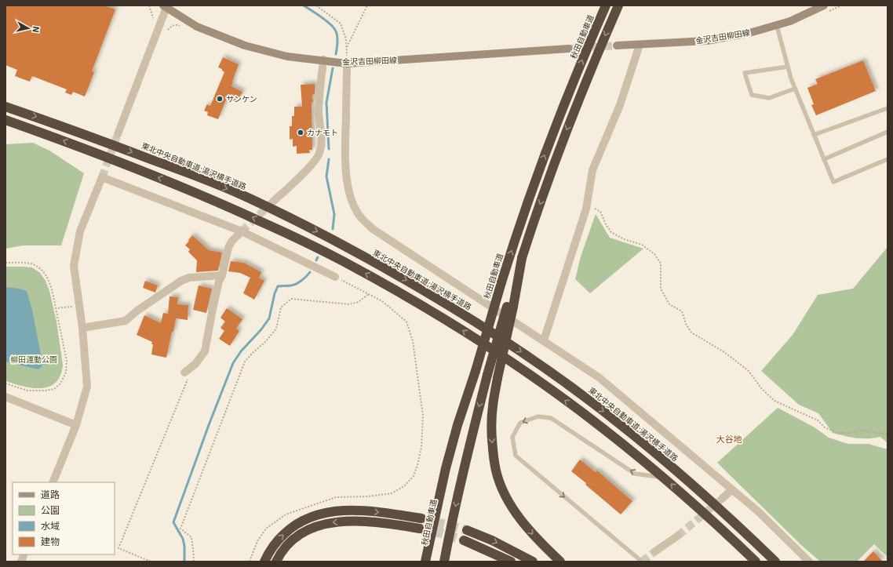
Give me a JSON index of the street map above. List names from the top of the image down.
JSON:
{
  "streets": {
    "highway": ["秋田自動車道", "東北中央自動車道;湯沢横手道路"],
    "main road": ["金沢吉田柳田線"]
  },
  "districts": ["大谷地"],
  "parks": ["柳田運動公園"],
  "places": ["サンケン", "カナモト"],
  "legend": [
    "道路",
    "公園",
    "水域",
    "建物"
  ],
  "north": "right"
}
